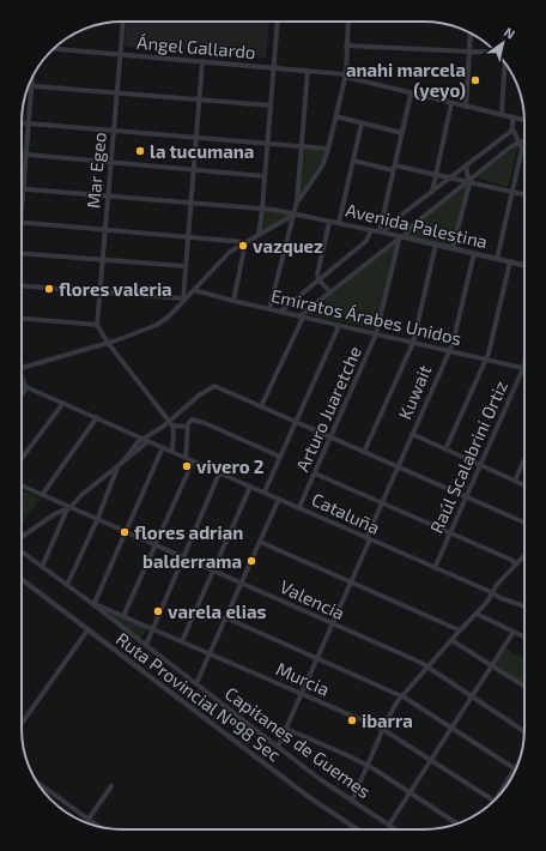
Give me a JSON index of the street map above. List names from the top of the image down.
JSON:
{
  "streets": {
    "street": [
      "Ángel Gallardo",
      "Mar Egeo",
      "Avenida Palestina",
      "Emiratos Árabes Unidos",
      "Kuwait",
      "Arturo Juaretche",
      "Raúl Scalabrini Ortiz",
      "Cataluña",
      "Valencia",
      "Murcia",
      "Ruta Provincial Nº98 Sec",
      "Capitanes de Guemes"
    ]
  },
  "crossings": [
    ["Ángel Gallardo", "Mar Egeo"],
    ["Mar Egeo", "Avenida Palestina"],
    ["Avenida Palestina", "Kuwait"],
    ["Avenida Palestina", "Arturo Juaretche"],
    ["Emiratos Árabes Unidos", "Kuwait"],
    ["Emiratos Árabes Unidos", "Arturo Juaretche"],
    ["Emiratos Árabes Unidos", "Raúl Scalabrini Ortiz"],
    ["Kuwait", "Cataluña"],
    ["Kuwait", "Valencia"],
    ["Kuwait", "Murcia"],
    ["Kuwait", "Capitanes de Guemes"],
    ["Arturo Juaretche", "Cataluña"],
    ["Raúl Scalabrini Ortiz", "Cataluña"],
    ["Murcia", "Capitanes de Guemes"]
  ],
  "places": [
    "anahi marcela (yeyo)",
    "la tucumana",
    "vazquez",
    "flores valeria",
    "vivero 2",
    "flores adrian",
    "balderrama",
    "varela elias",
    "ibarra"
  ],
  "north": "top right"
}
